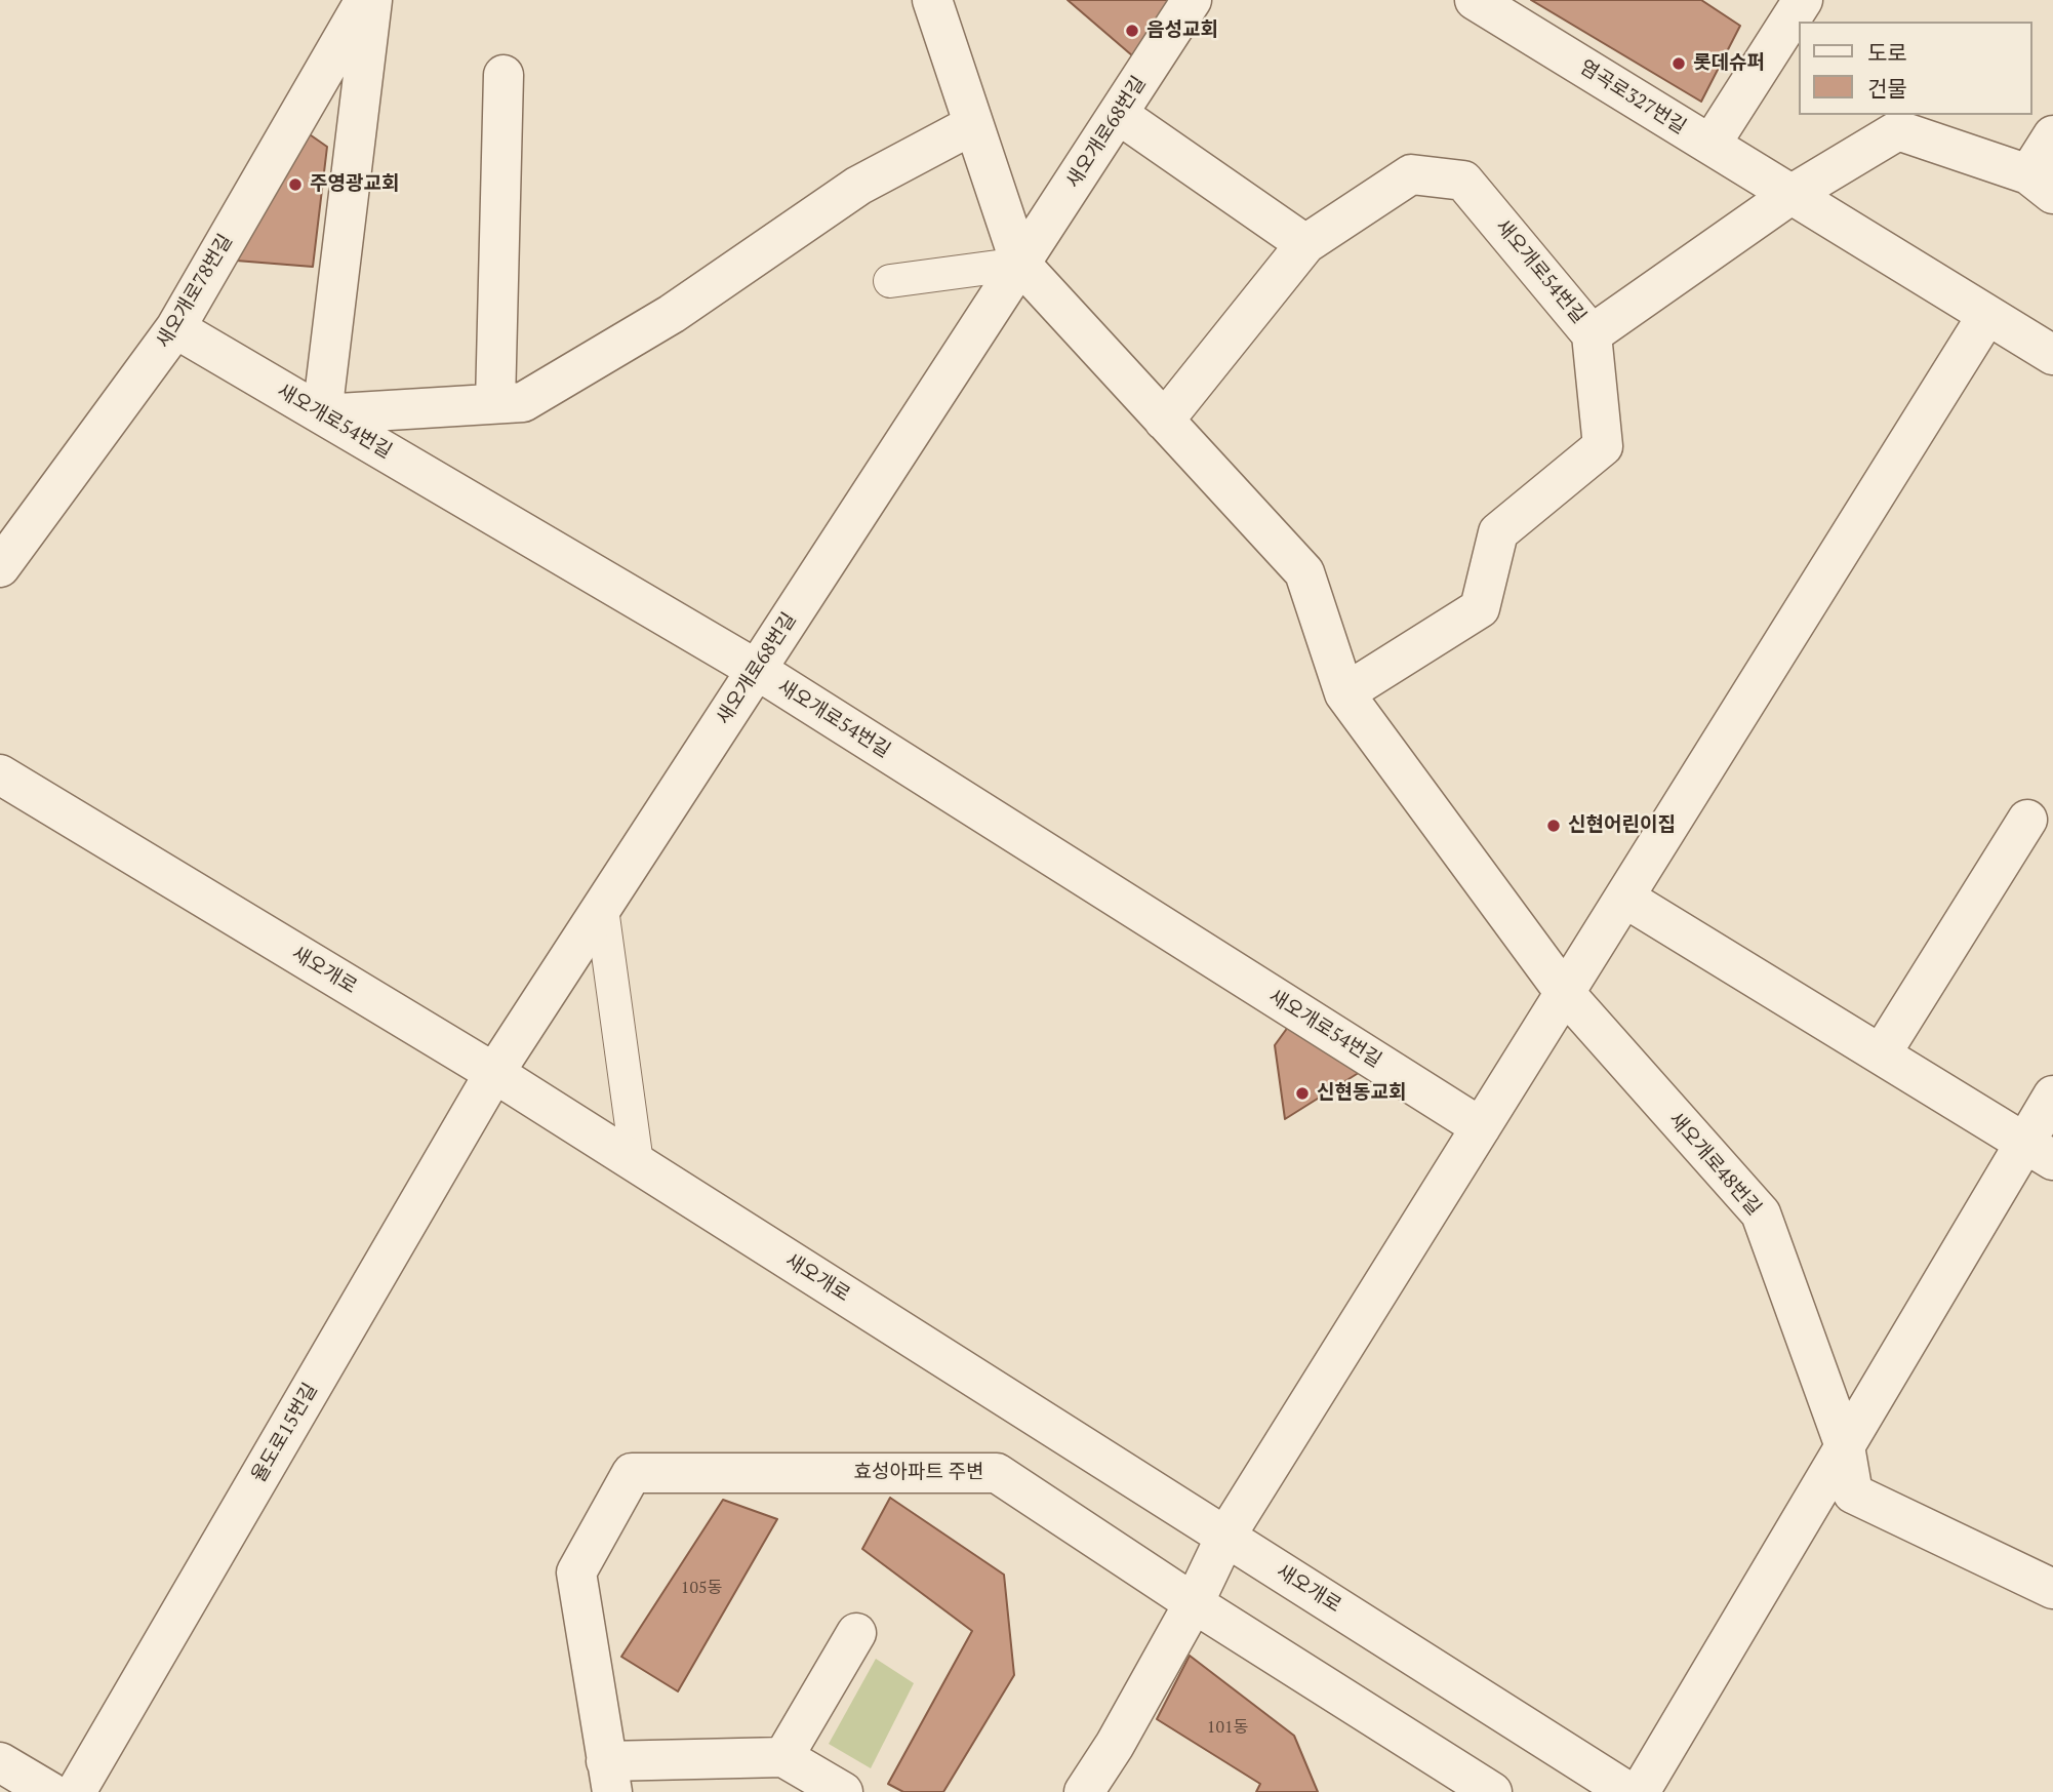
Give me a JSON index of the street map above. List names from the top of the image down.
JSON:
{
  "streets": {
    "street": [
      "염곡로327번길",
      "새오개로68번길",
      "새오개로54번길",
      "새오개로78번길",
      "새오개로",
      "새오개로48번길",
      "율도로15번길",
      "효성아파트 주변"
    ]
  },
  "crossings": [
    ["새오개로68번길", "새오개로54번길"],
    ["새오개로68번길", "새오개로"],
    ["새오개로68번길", "율도로15번길"],
    ["새오개로54번길", "새오개로78번길"],
    ["새오개로", "율도로15번길"]
  ],
  "places": [
    "음성교회",
    "롯데슈퍼",
    "주영광교회",
    "신현어린이집",
    "신현동교회"
  ],
  "house_numbers": ["105동", "101동"],
  "legend": ["도로", "건물"]
}
